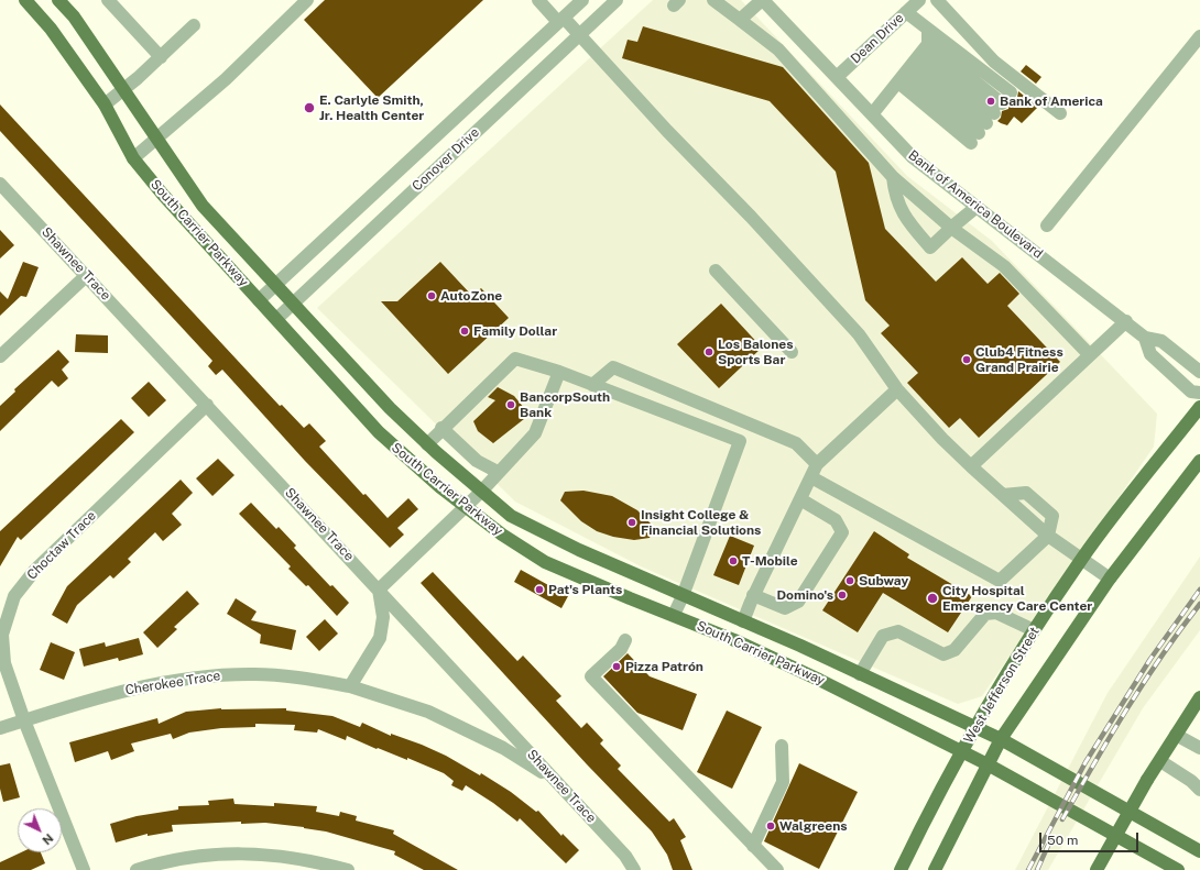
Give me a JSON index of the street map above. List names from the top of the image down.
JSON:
{
  "streets": {
    "main road": ["South Carrier Parkway", "West Jefferson Street"],
    "street": [
      "Dean Drive",
      "Conover Drive",
      "Bank of America Boulevard",
      "Shawnee Trace",
      "Choctaw Trace",
      "Cherokee Trace"
    ]
  },
  "crossings": [
    ["Dean Drive", "Bank of America Boulevard"],
    ["Conover Drive", "South Carrier Parkway"],
    ["South Carrier Parkway", "West Jefferson Street"],
    ["Shawnee Trace", "Choctaw Trace"],
    ["Shawnee Trace", "Cherokee Trace"],
    ["Choctaw Trace", "Cherokee Trace"]
  ],
  "places": [
    "Bank of America",
    "E. Carlyle Smith, Jr. Health Center",
    "AutoZone",
    "Family Dollar",
    "Los Balones Sports Bar",
    "Club4 Fitness Grand Prairie",
    "BancorpSouth Bank",
    "Insight College & Financial Solutions",
    "T-Mobile",
    "Subway",
    "Pat's Plants",
    "Domino's",
    "City Hospital Emergency Care Center",
    "Pizza Patrón",
    "Walgreens"
  ],
  "scale_bar": "50 m",
  "north": "bottom right"
}
